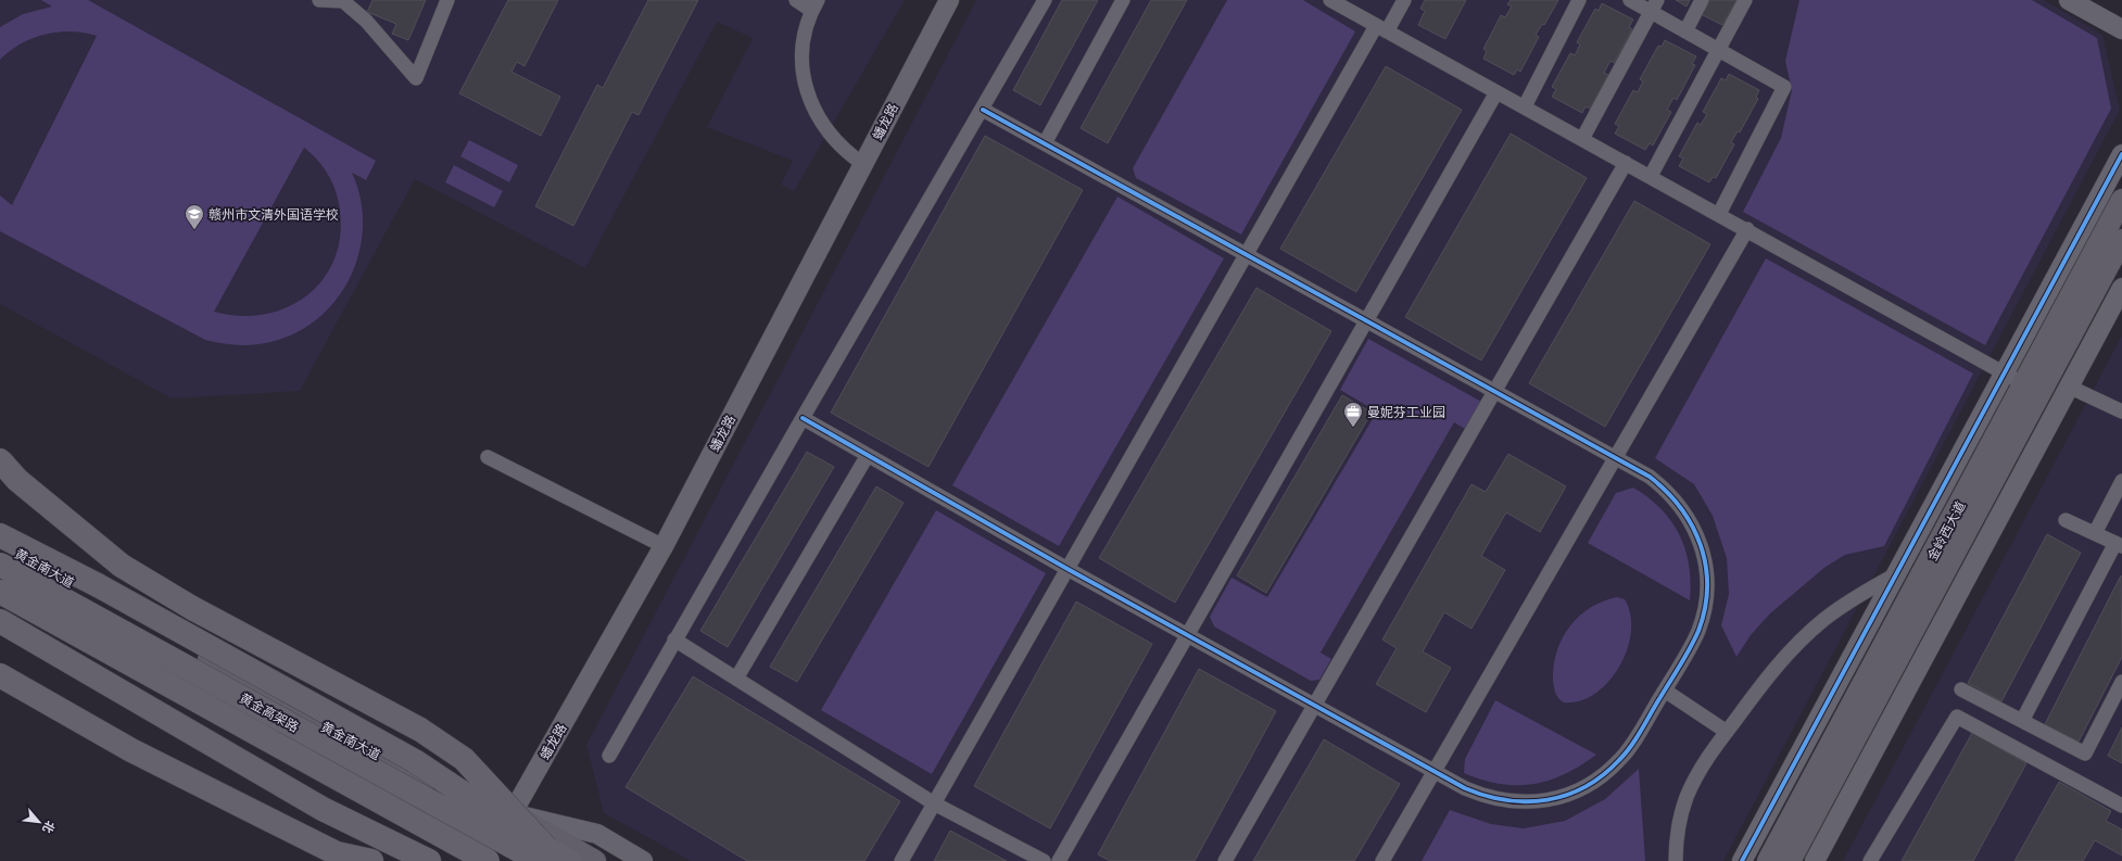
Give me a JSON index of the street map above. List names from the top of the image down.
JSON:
{
  "streets": {
    "highway": ["黄金高架路"],
    "main road": ["金岭西大道", "黄金南大道"],
    "street": ["蟠龙路"]
  },
  "crossings": [
    ["蟠龙路", "黄金南大道"],
    ["蟠龙路", "黄金高架路"]
  ],
  "places": {
    "school or university": ["赣州市文清外国语学校"],
    "office": ["曼妮芬工业园"]
  },
  "north": "bottom right"
}
